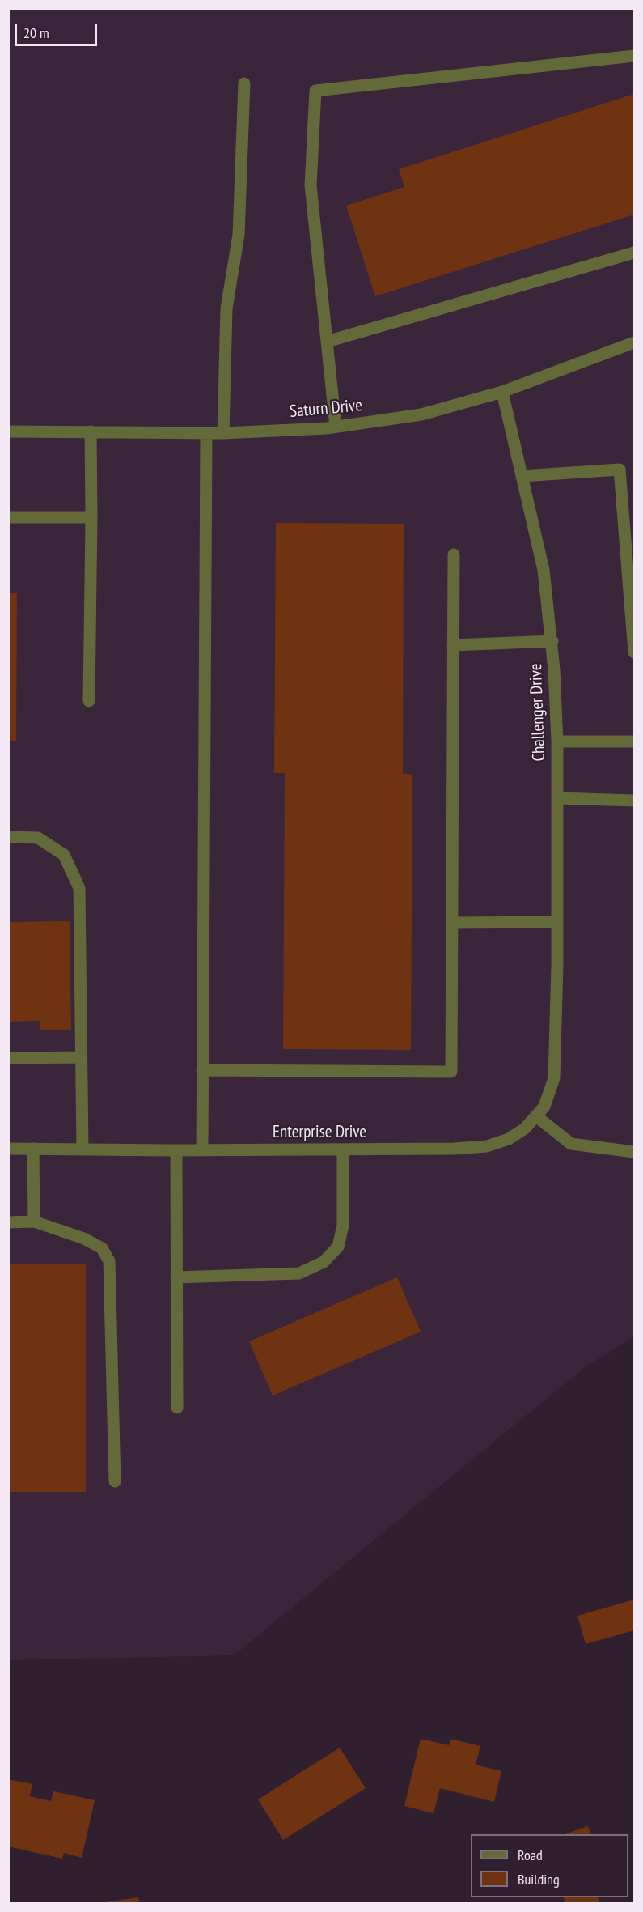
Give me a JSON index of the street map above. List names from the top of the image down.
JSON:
{
  "streets": {
    "street": ["Saturn Drive", "Challenger Drive", "Enterprise Drive"]
  },
  "crossings": [
    ["Saturn Drive", "Challenger Drive"],
    ["Challenger Drive", "Enterprise Drive"]
  ],
  "legend": ["Road", "Building"],
  "scale_bar": "20 m"
}
